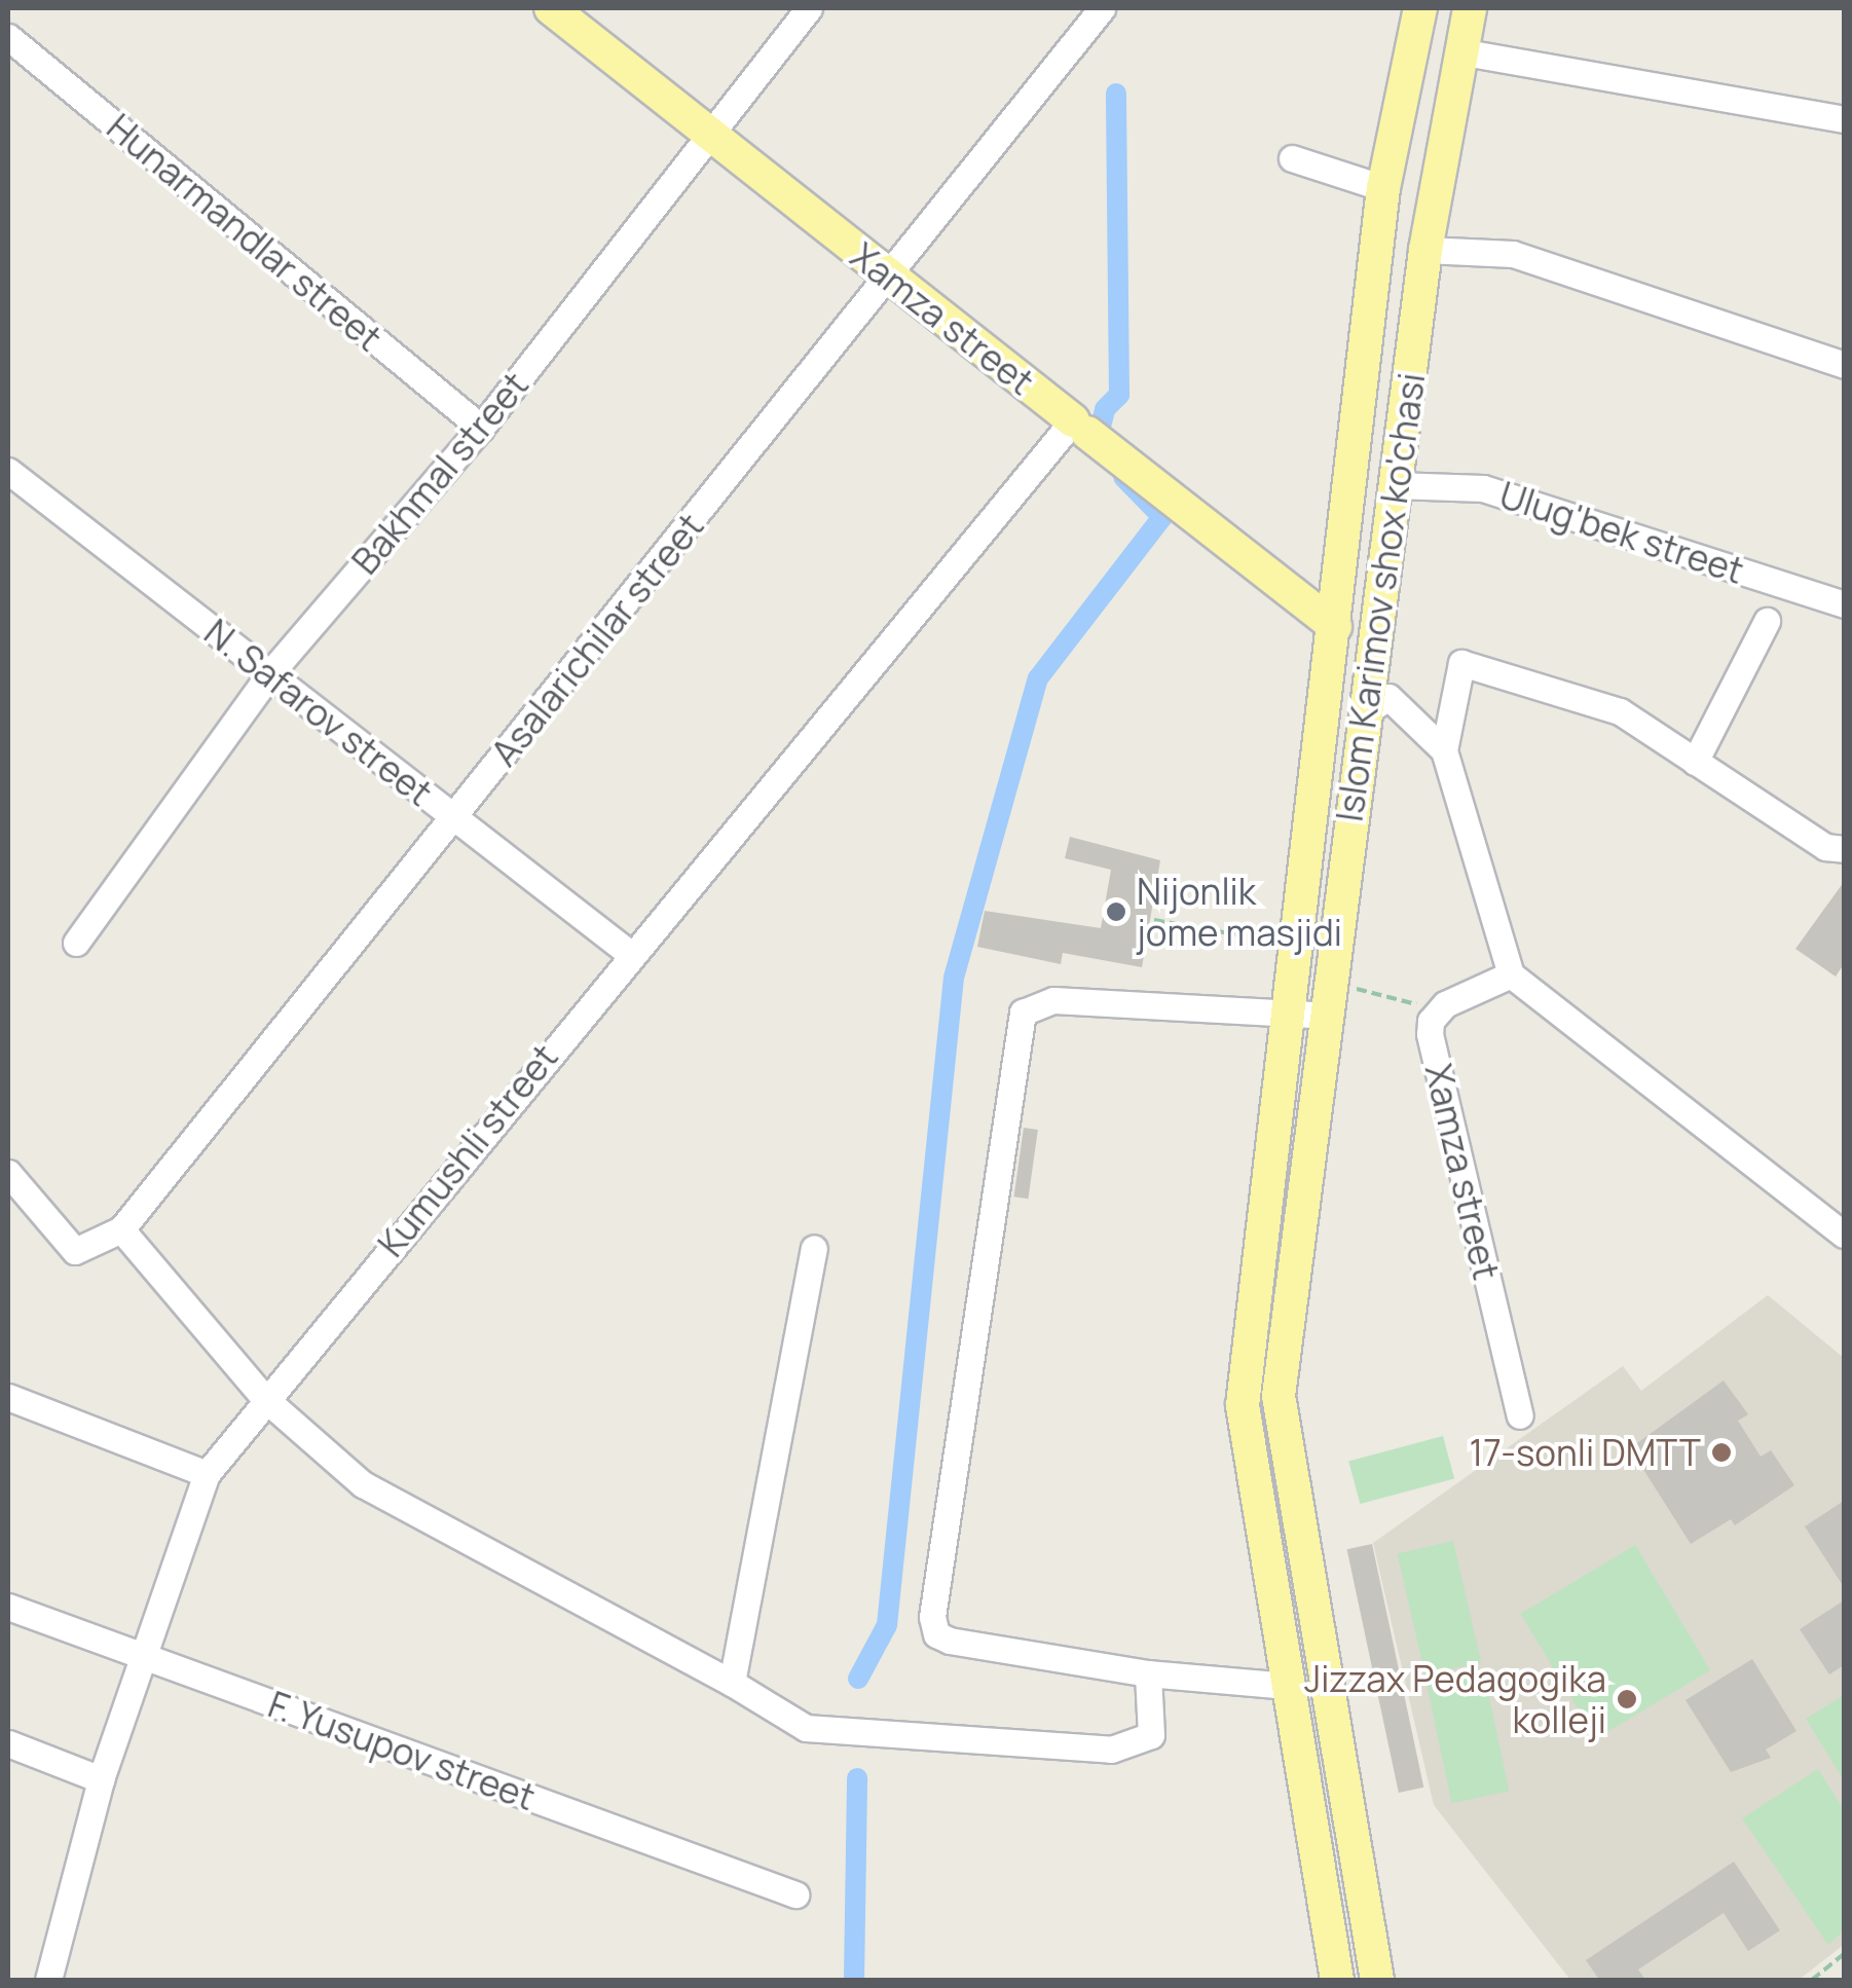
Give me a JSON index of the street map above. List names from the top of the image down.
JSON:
{
  "streets": {
    "main road": ["Xamza street", "Islom Karimov shox ko'chasi"],
    "street": [
      "Hunarmandlar street",
      "Bakhmal street",
      "Ulug'bek street",
      "Asalarichilar street",
      "N. Safarov street",
      "Kumushli street",
      "F. Yusupov street"
    ]
  },
  "crossings": [
    ["Hunarmandlar street", "Bakhmal street"],
    ["Xamza street", "Bakhmal street"],
    ["Xamza street", "Islom Karimov shox ko'chasi"],
    ["Xamza street", "Asalarichilar street"],
    ["Xamza street", "Kumushli street"],
    ["Bakhmal street", "N. Safarov street"],
    ["Ulug'bek street", "Islom Karimov shox ko'chasi"],
    ["Asalarichilar street", "N. Safarov street"],
    ["N. Safarov street", "Kumushli street"],
    ["Kumushli street", "F. Yusupov street"]
  ],
  "places": ["Nijonlik jome masjidi", "17-sonli DMTT", "Jizzax Pedagogika kolleji"]
}
